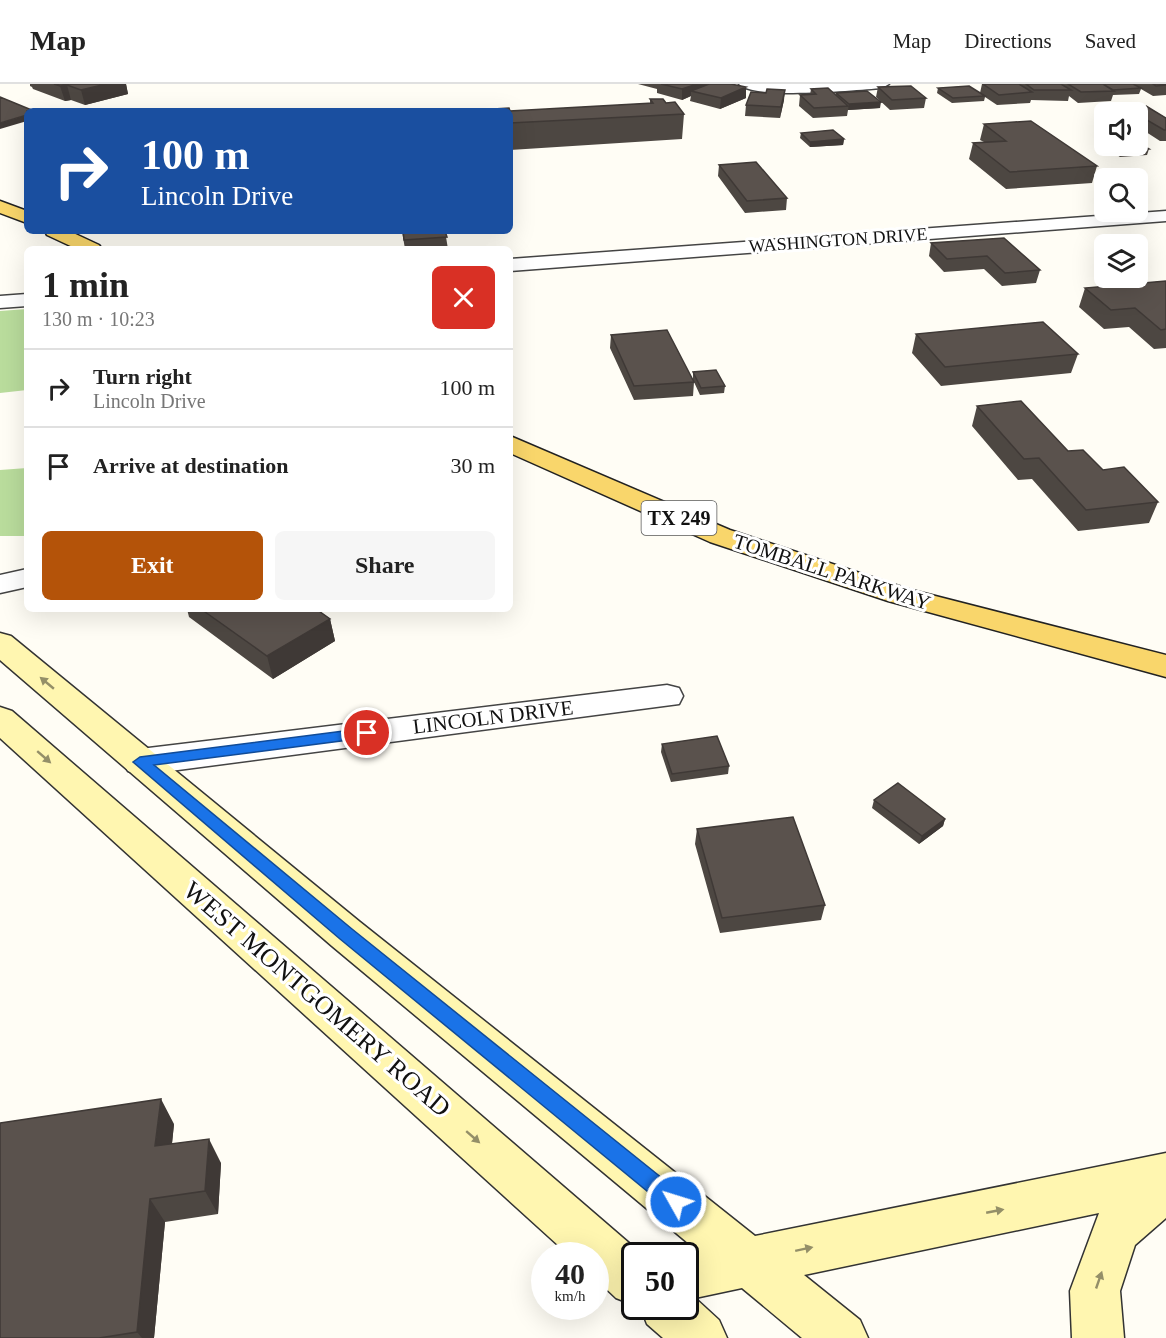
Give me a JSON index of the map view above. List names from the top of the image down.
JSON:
{
  "streets": {
    "main road": ["TX 249", "TOMBALL PARKWAY", "WEST MONTGOMERY ROAD"],
    "street": ["WASHINGTON DRIVE", "LINCOLN DRIVE"]
  },
  "page": {
    "header": "Map",
    "nav": ["Map", "Directions", "Saved"],
    "turn": ["100 m", "Lincoln Drive"],
    "heading": ["1 min", "130 m · 10:23"],
    "list": [
      {
        "name": "Turn right",
        "note": "Lincoln Drive",
        "value": "100 m"
      },
      {
        "name": "Arrive at destination",
        "value": "30 m"
      }
    ],
    "buttons": ["Exit", "Share"],
    "speed": "40 km/h",
    "limit": "50"
  }
}
